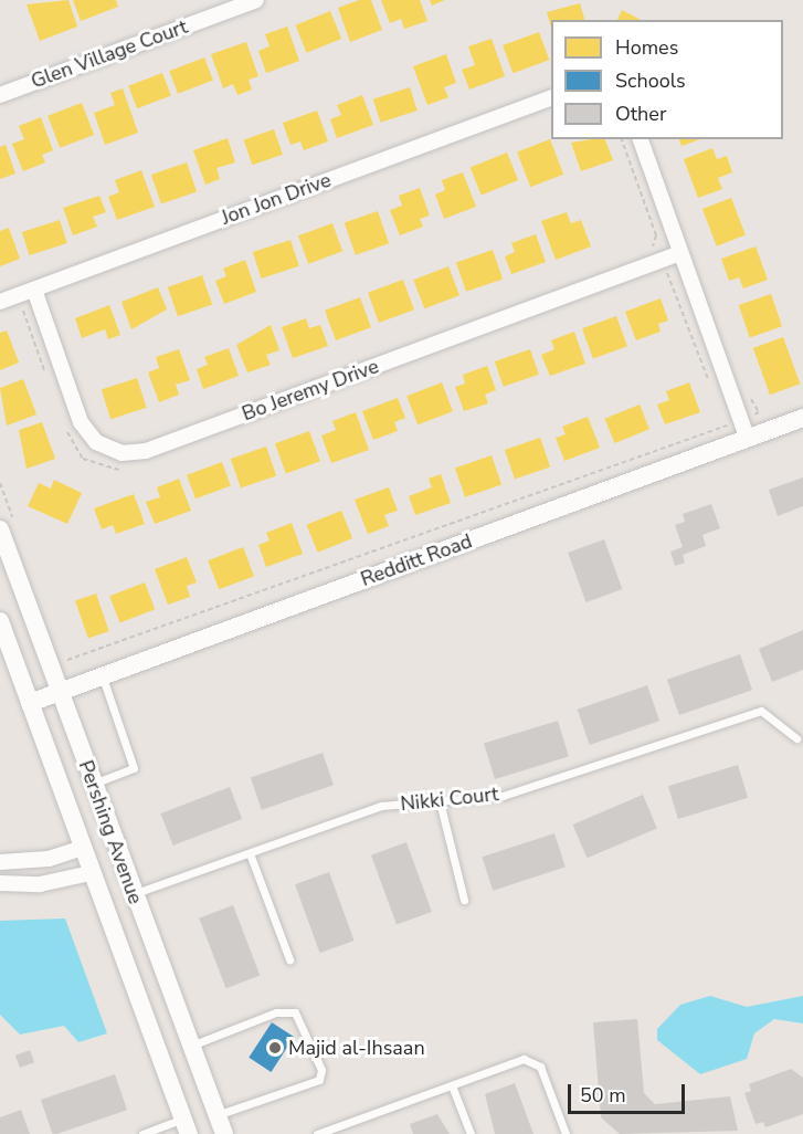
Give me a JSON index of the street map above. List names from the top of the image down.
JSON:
{
  "streets": {
    "street": [
      "Glen Village Court",
      "Jon Jon Drive",
      "Bo Jeremy Drive",
      "Redditt Road",
      "Pershing Avenue"
    ],
    "lane": ["Nikki Court"]
  },
  "crossings": [
    ["Jon Jon Drive", "Bo Jeremy Drive"],
    ["Redditt Road", "Pershing Avenue"],
    ["Nikki Court", "Pershing Avenue"]
  ],
  "places": ["Majid al-Ihsaan"],
  "legend": ["Homes", "Schools", "Other"],
  "scale_bar": "50 m"
}
